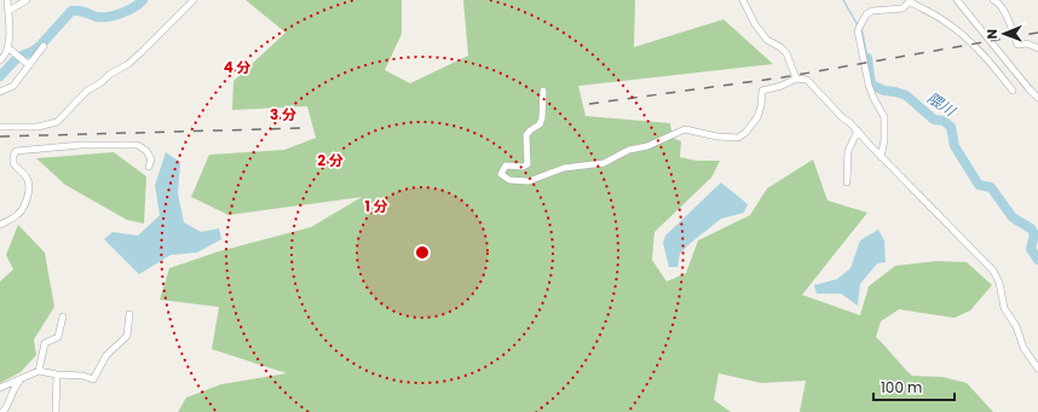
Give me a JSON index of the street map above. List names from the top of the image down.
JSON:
{
  "water": ["隈川"],
  "scale_bar": "100 m",
  "north": "left",
  "rings": [
    "4 分",
    "3 分",
    "2 分",
    "1 分"
  ]
}
